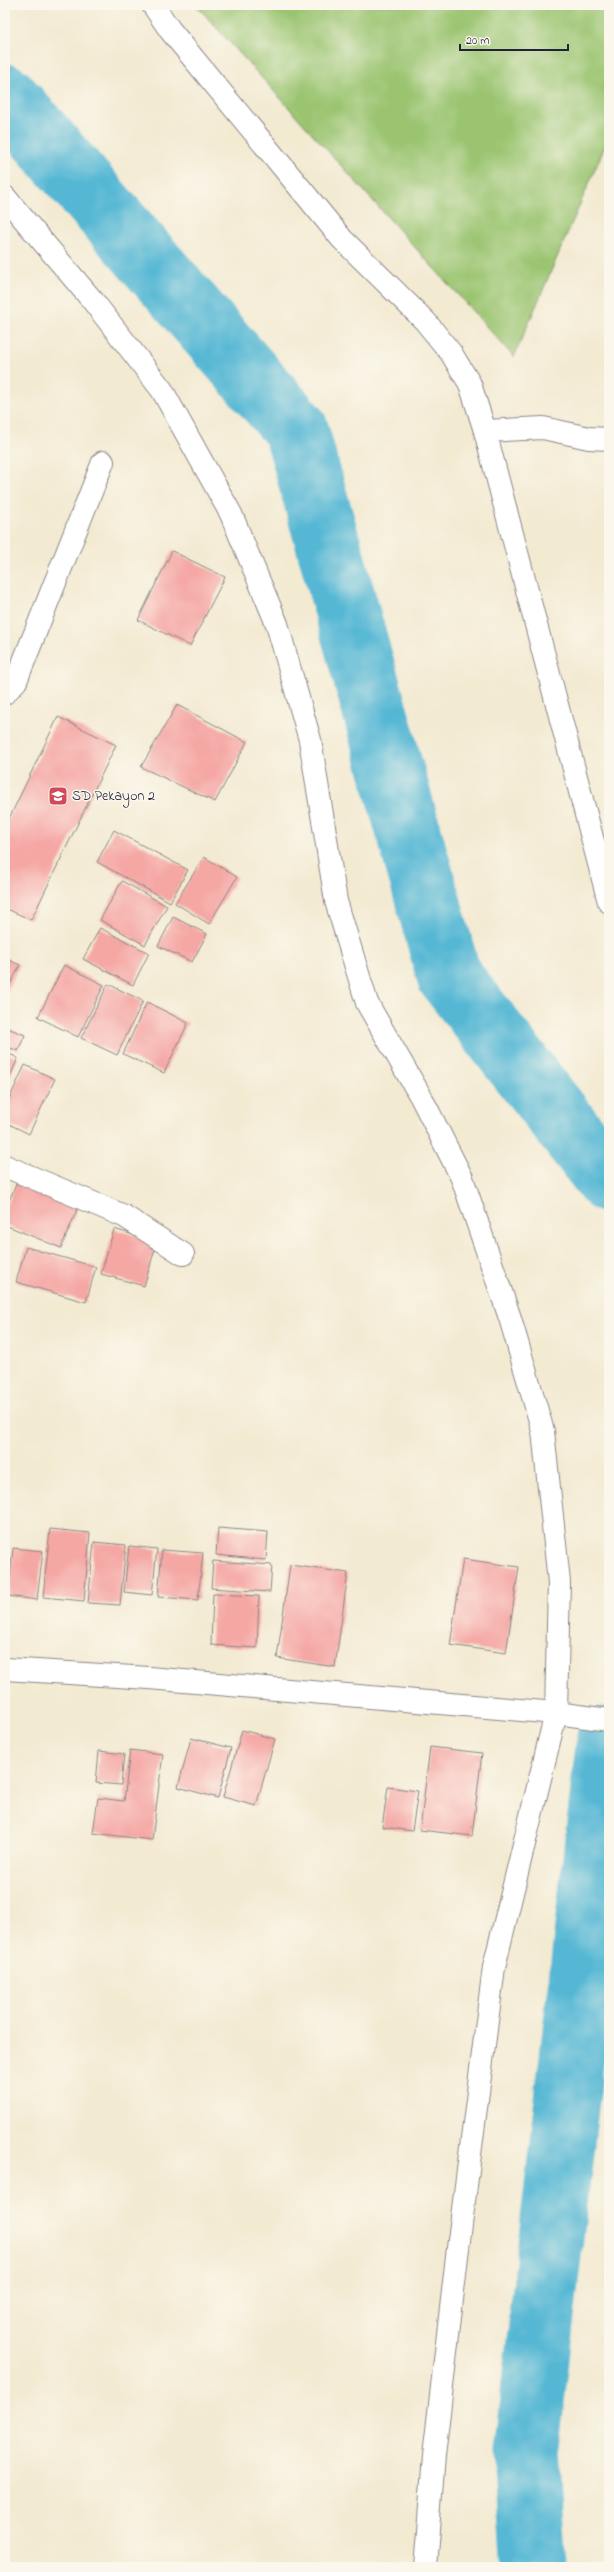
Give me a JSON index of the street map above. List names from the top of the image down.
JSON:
{
  "places": {
    "school or university": ["SD Pekayon 2"]
  },
  "scale_bar": "20 m"
}
